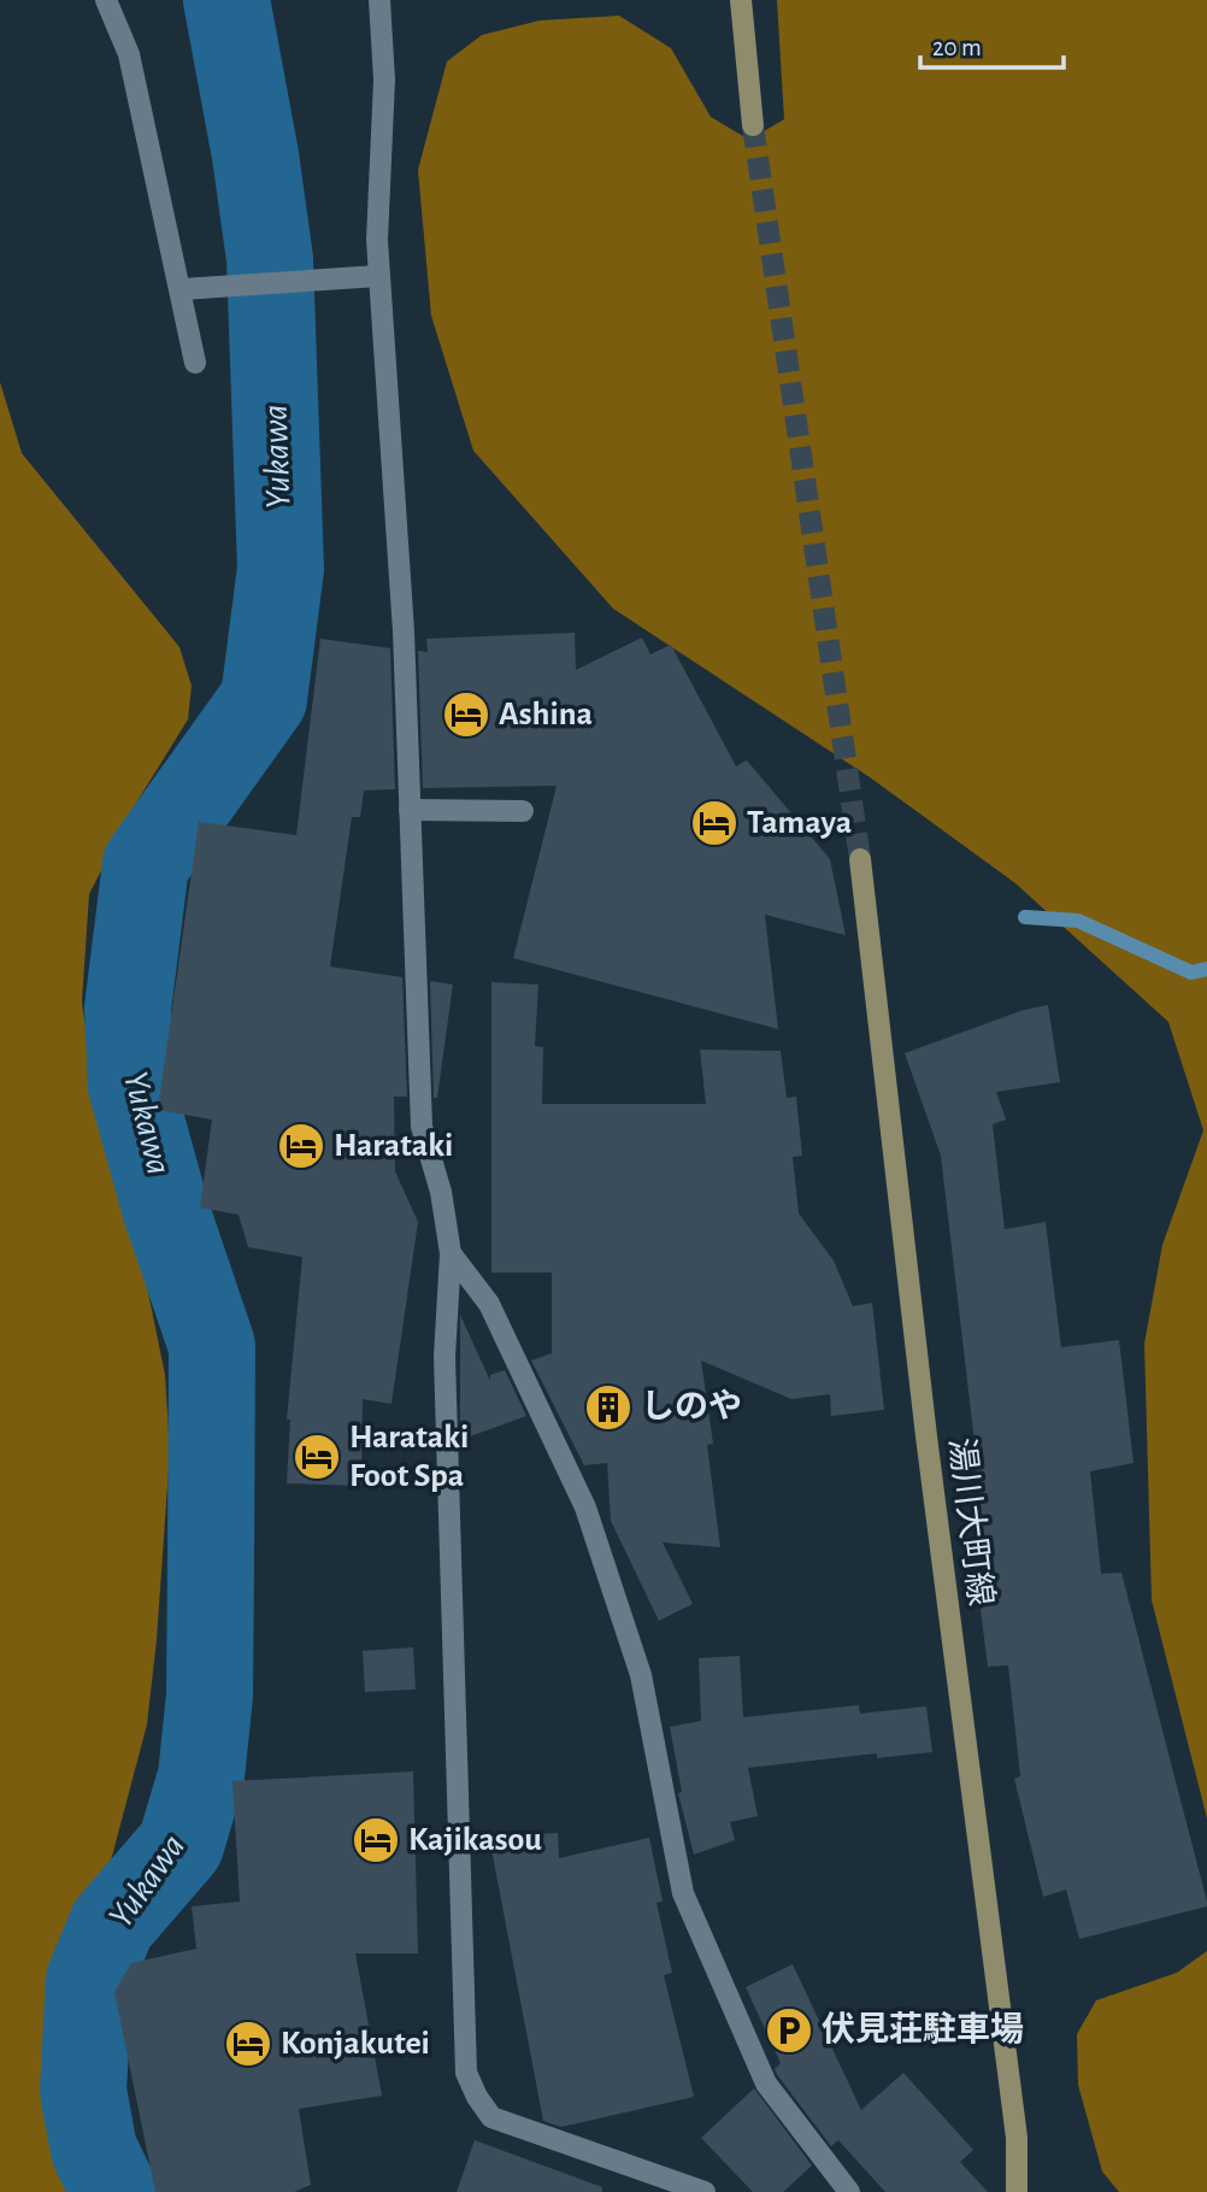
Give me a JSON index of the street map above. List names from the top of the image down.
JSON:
{
  "streets": {
    "main road": ["湯川大町線"]
  },
  "water": ["Yukawa"],
  "places": {
    "hotel": [
      "Ashina",
      "Tamaya",
      "Harataki",
      "Harataki Foot Spa",
      "Kajikasou",
      "Konjakutei"
    ],
    "building": ["しのや"],
    "parking": ["伏見荘駐車場"]
  },
  "scale_bar": "20 m"
}
